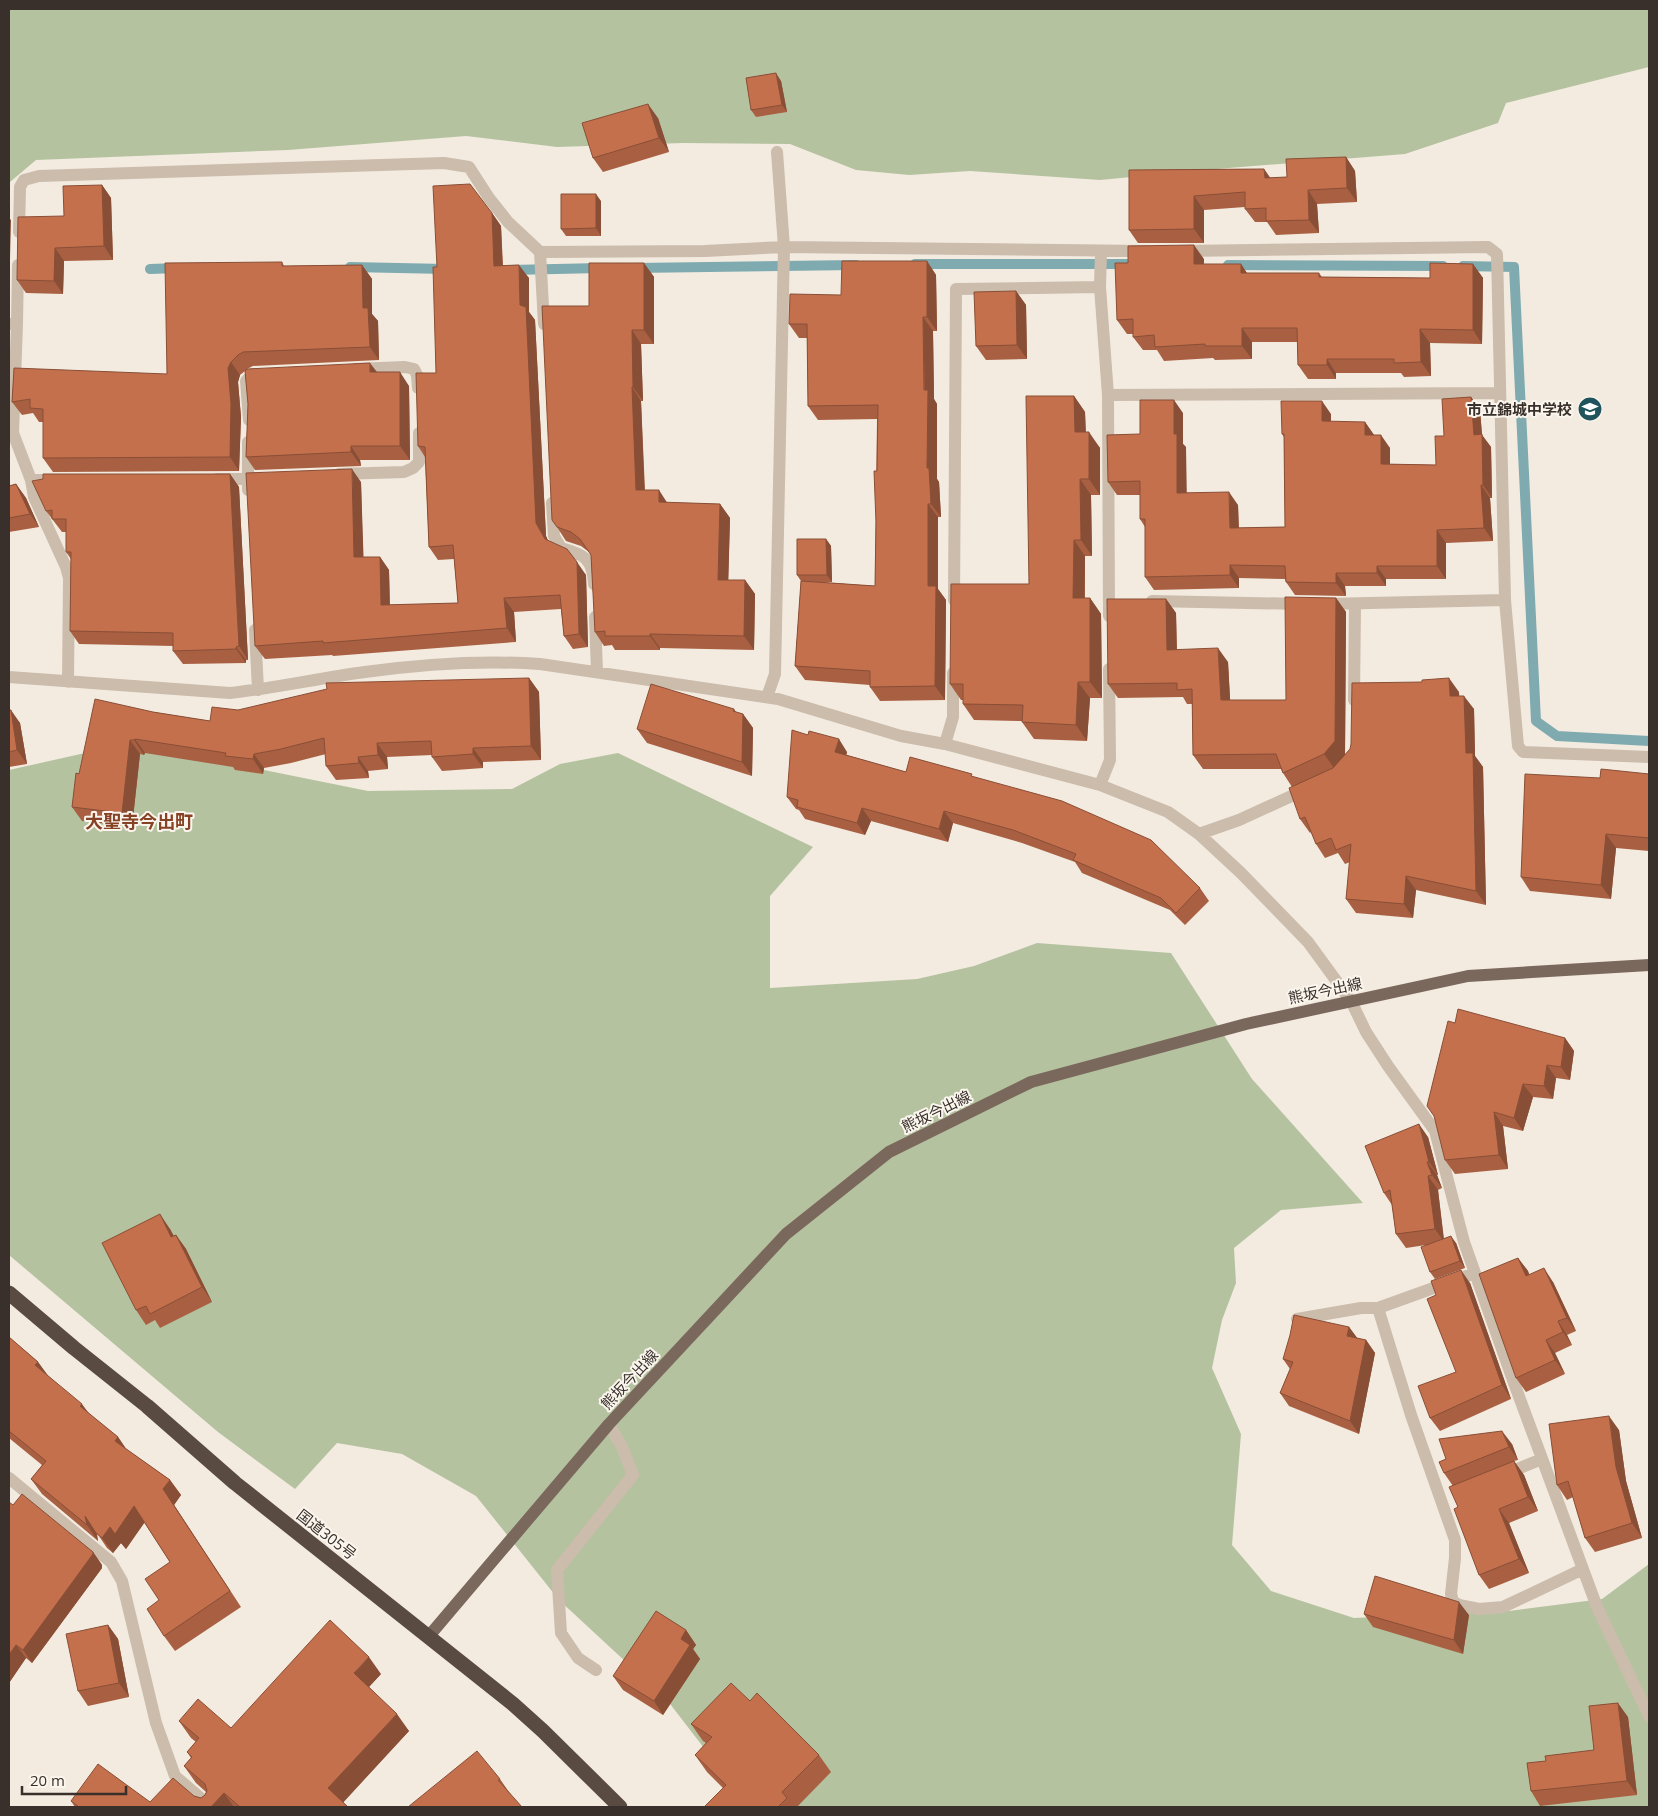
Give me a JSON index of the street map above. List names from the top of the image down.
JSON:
{
  "streets": {
    "highway": ["国道305号"],
    "main road": ["熊坂今出線"]
  },
  "crossings": [
    ["熊坂今出線", "国道305号"]
  ],
  "districts": ["大聖寺今出町"],
  "places": {
    "school or university": ["市立錦城中学校"]
  },
  "scale_bar": "20 m"
}
